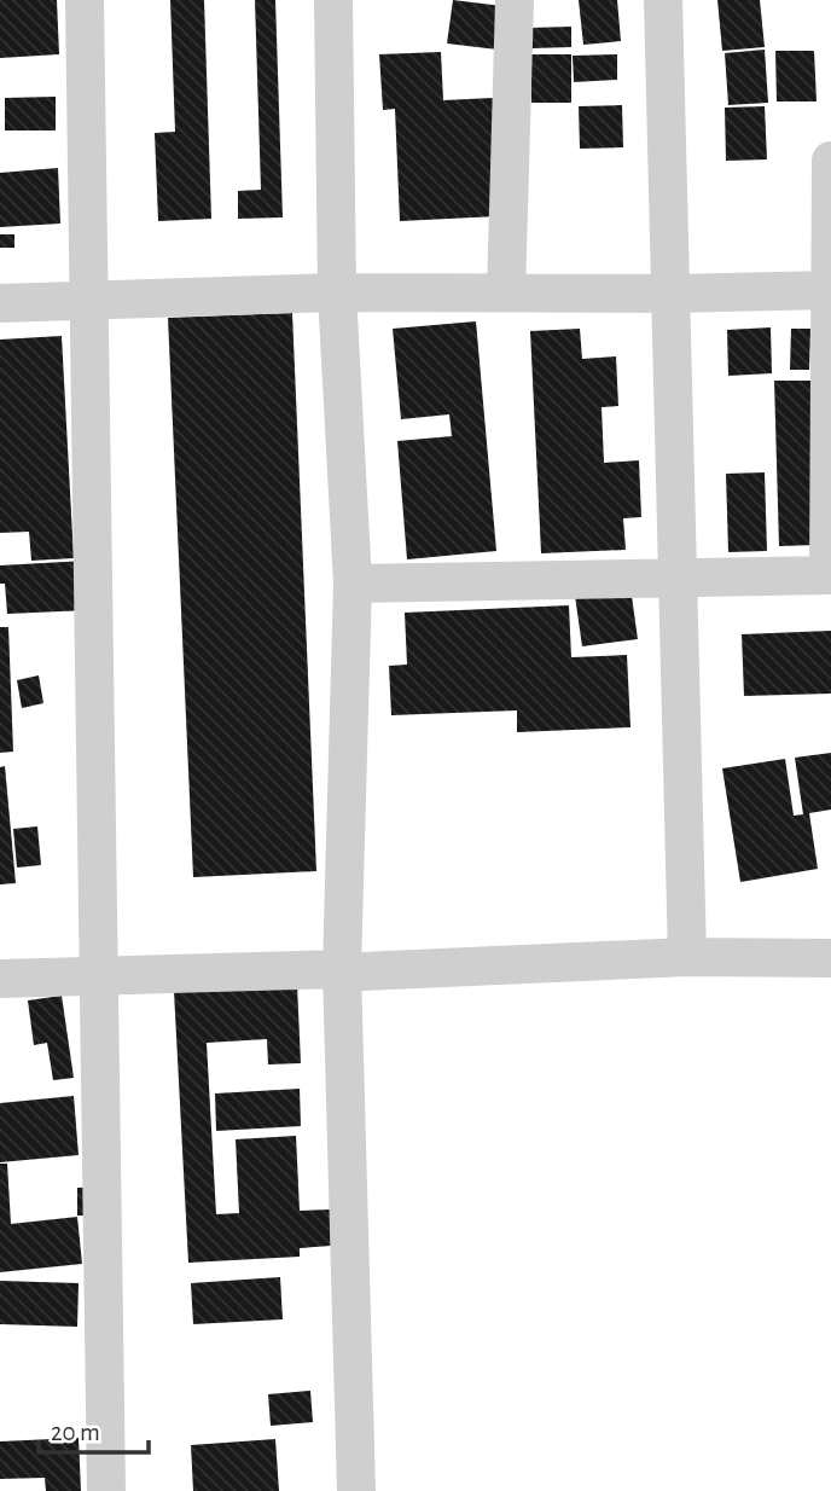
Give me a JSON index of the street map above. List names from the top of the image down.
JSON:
{
  "scale_bar": "20 m"
}
